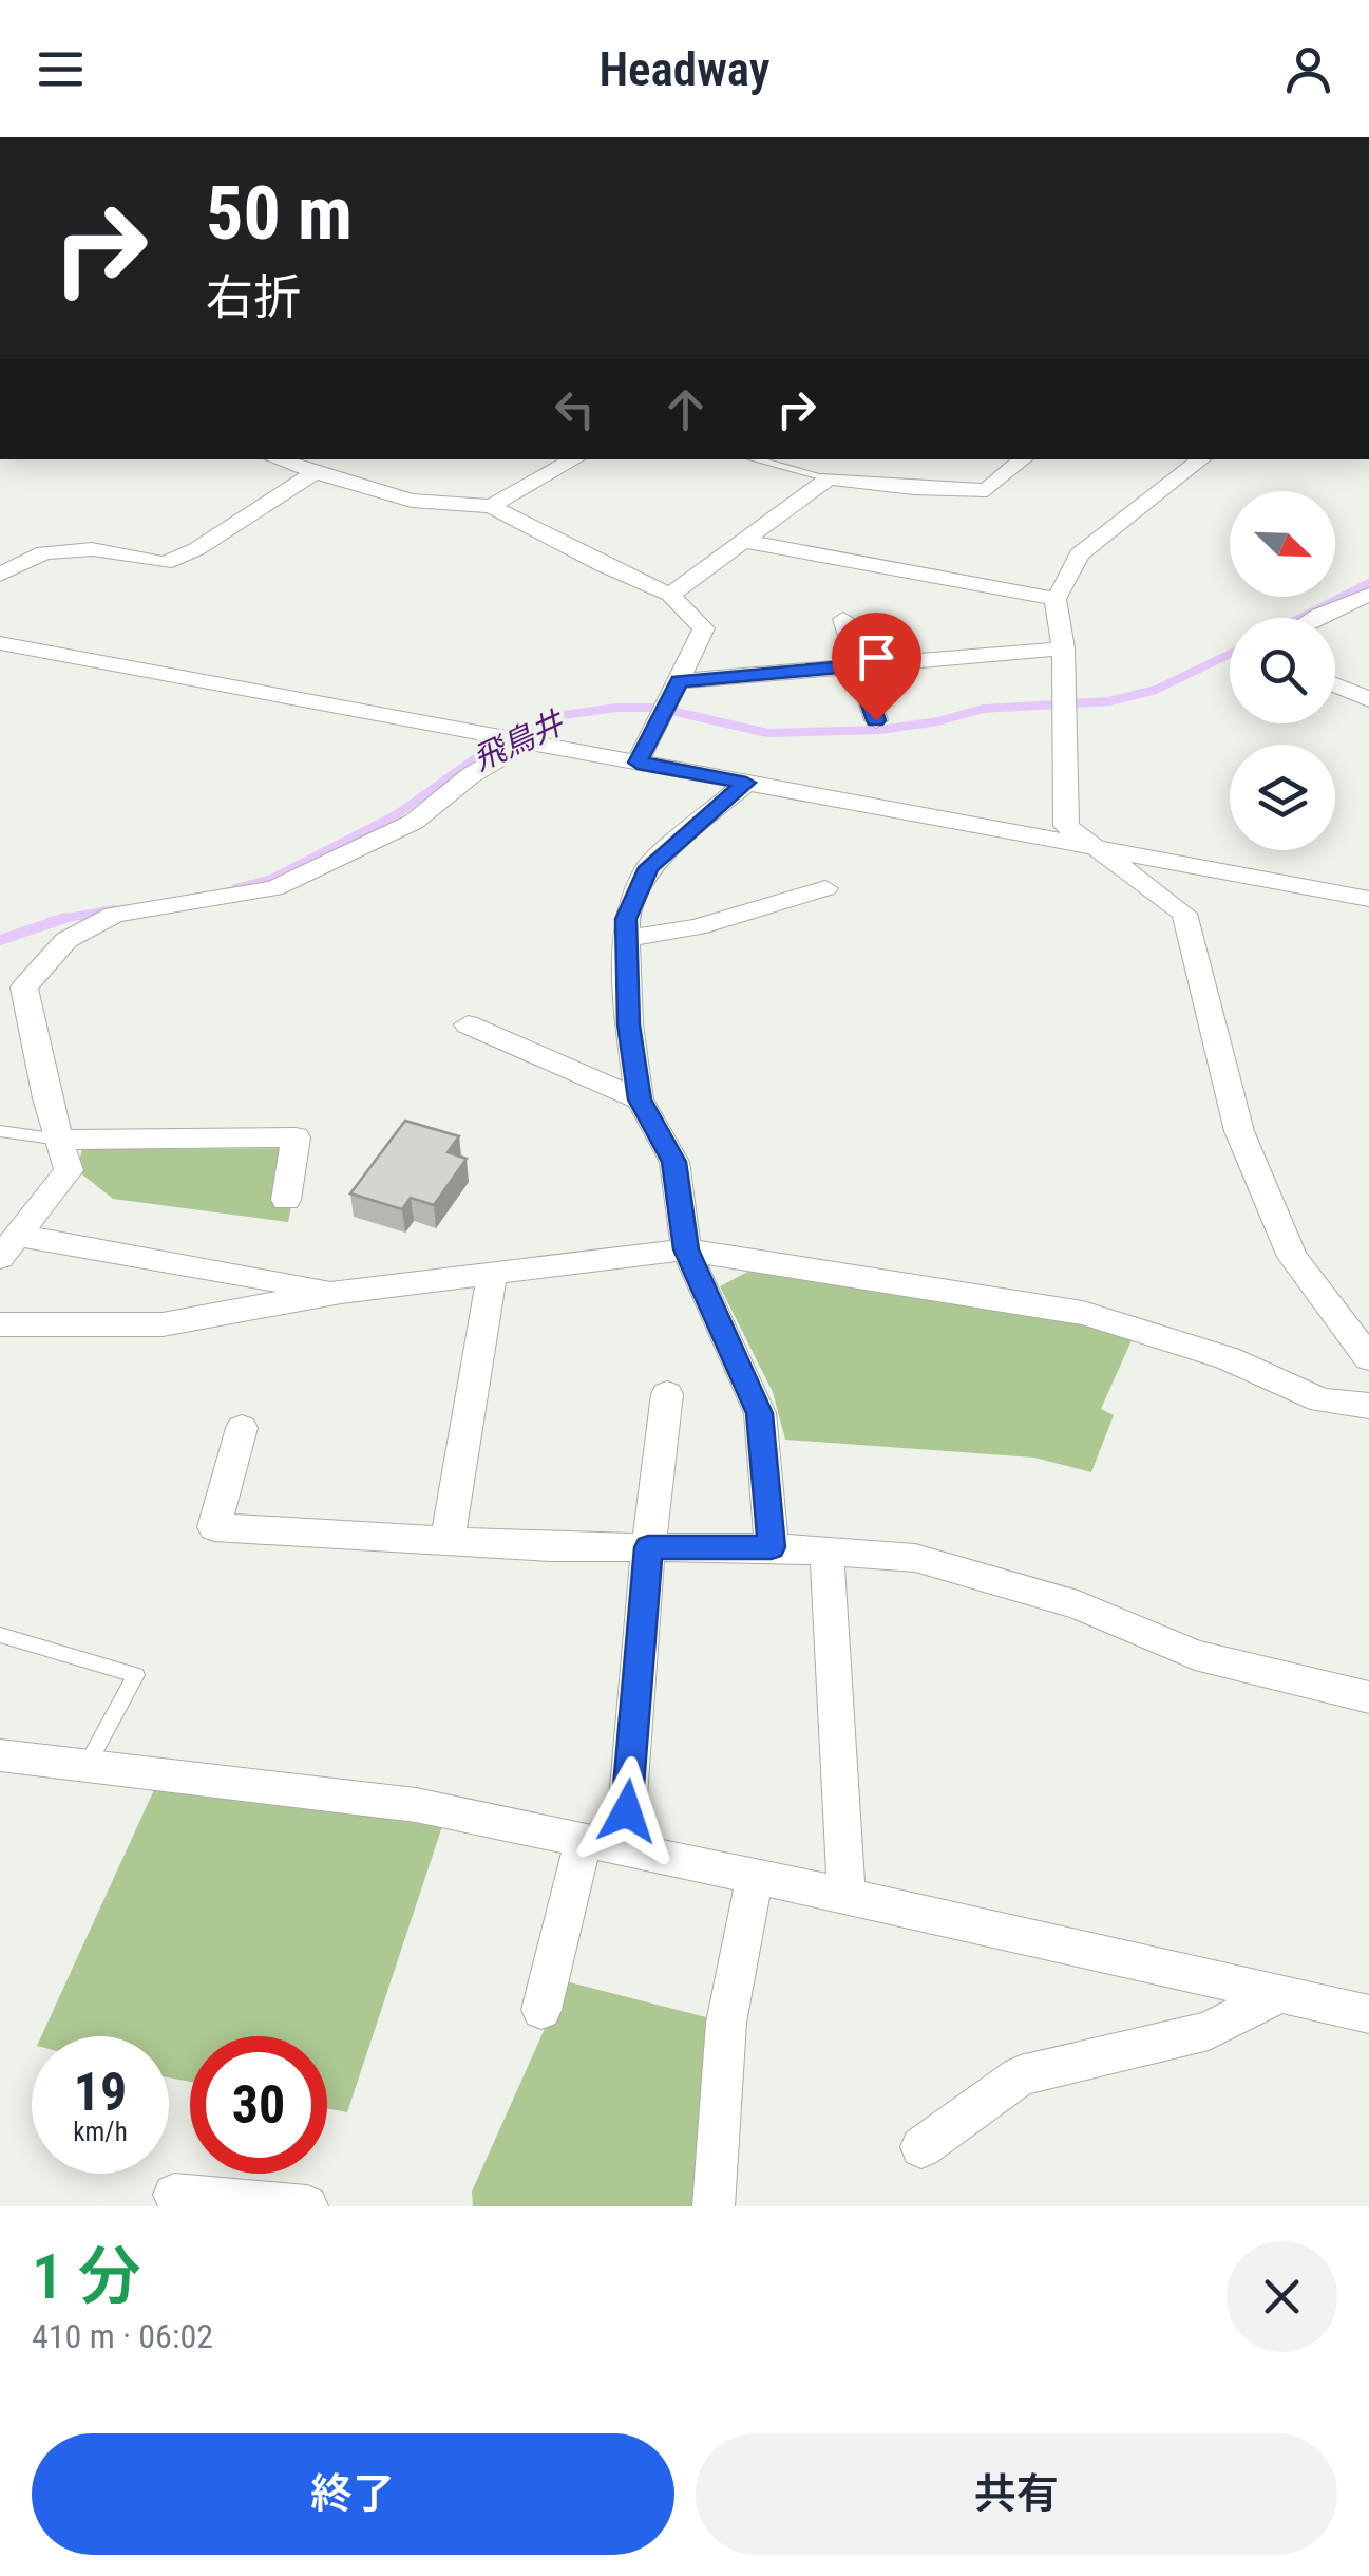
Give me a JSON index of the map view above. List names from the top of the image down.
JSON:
{
  "water": ["飛鳥井"],
  "north": "bottom right",
  "page": {
    "header": "Headway",
    "turn": ["50 m", "右折"],
    "speed": "19 km/h",
    "limit": "30",
    "heading": ["1 分", "410 m · 06:02"],
    "buttons": ["終了", "共有"]
  }
}
